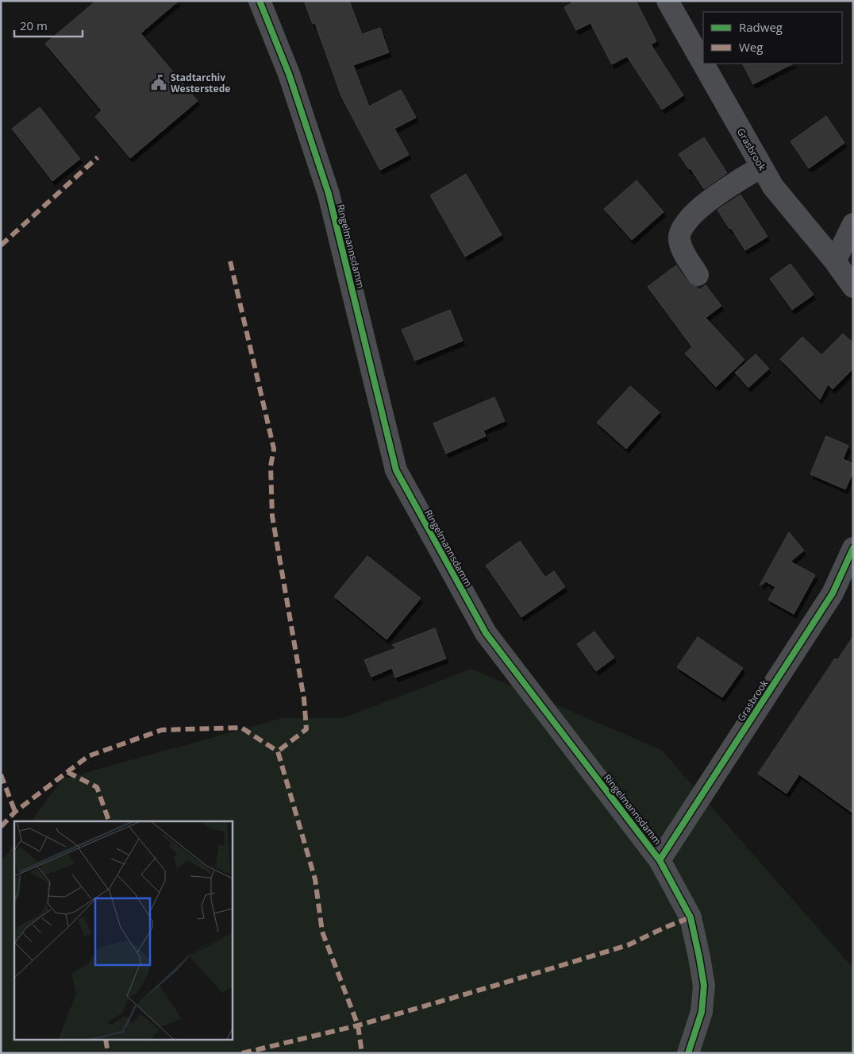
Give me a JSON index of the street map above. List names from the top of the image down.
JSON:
{
  "streets": {
    "street": ["Grasbrook", "Ringelmannsdamm"]
  },
  "crossings": [
    ["Grasbrook", "Ringelmannsdamm"]
  ],
  "places": {
    "public building": ["Stadtarchiv Westerstede"]
  },
  "legend": ["Radweg", "Weg"],
  "scale_bar": "20 m"
}
